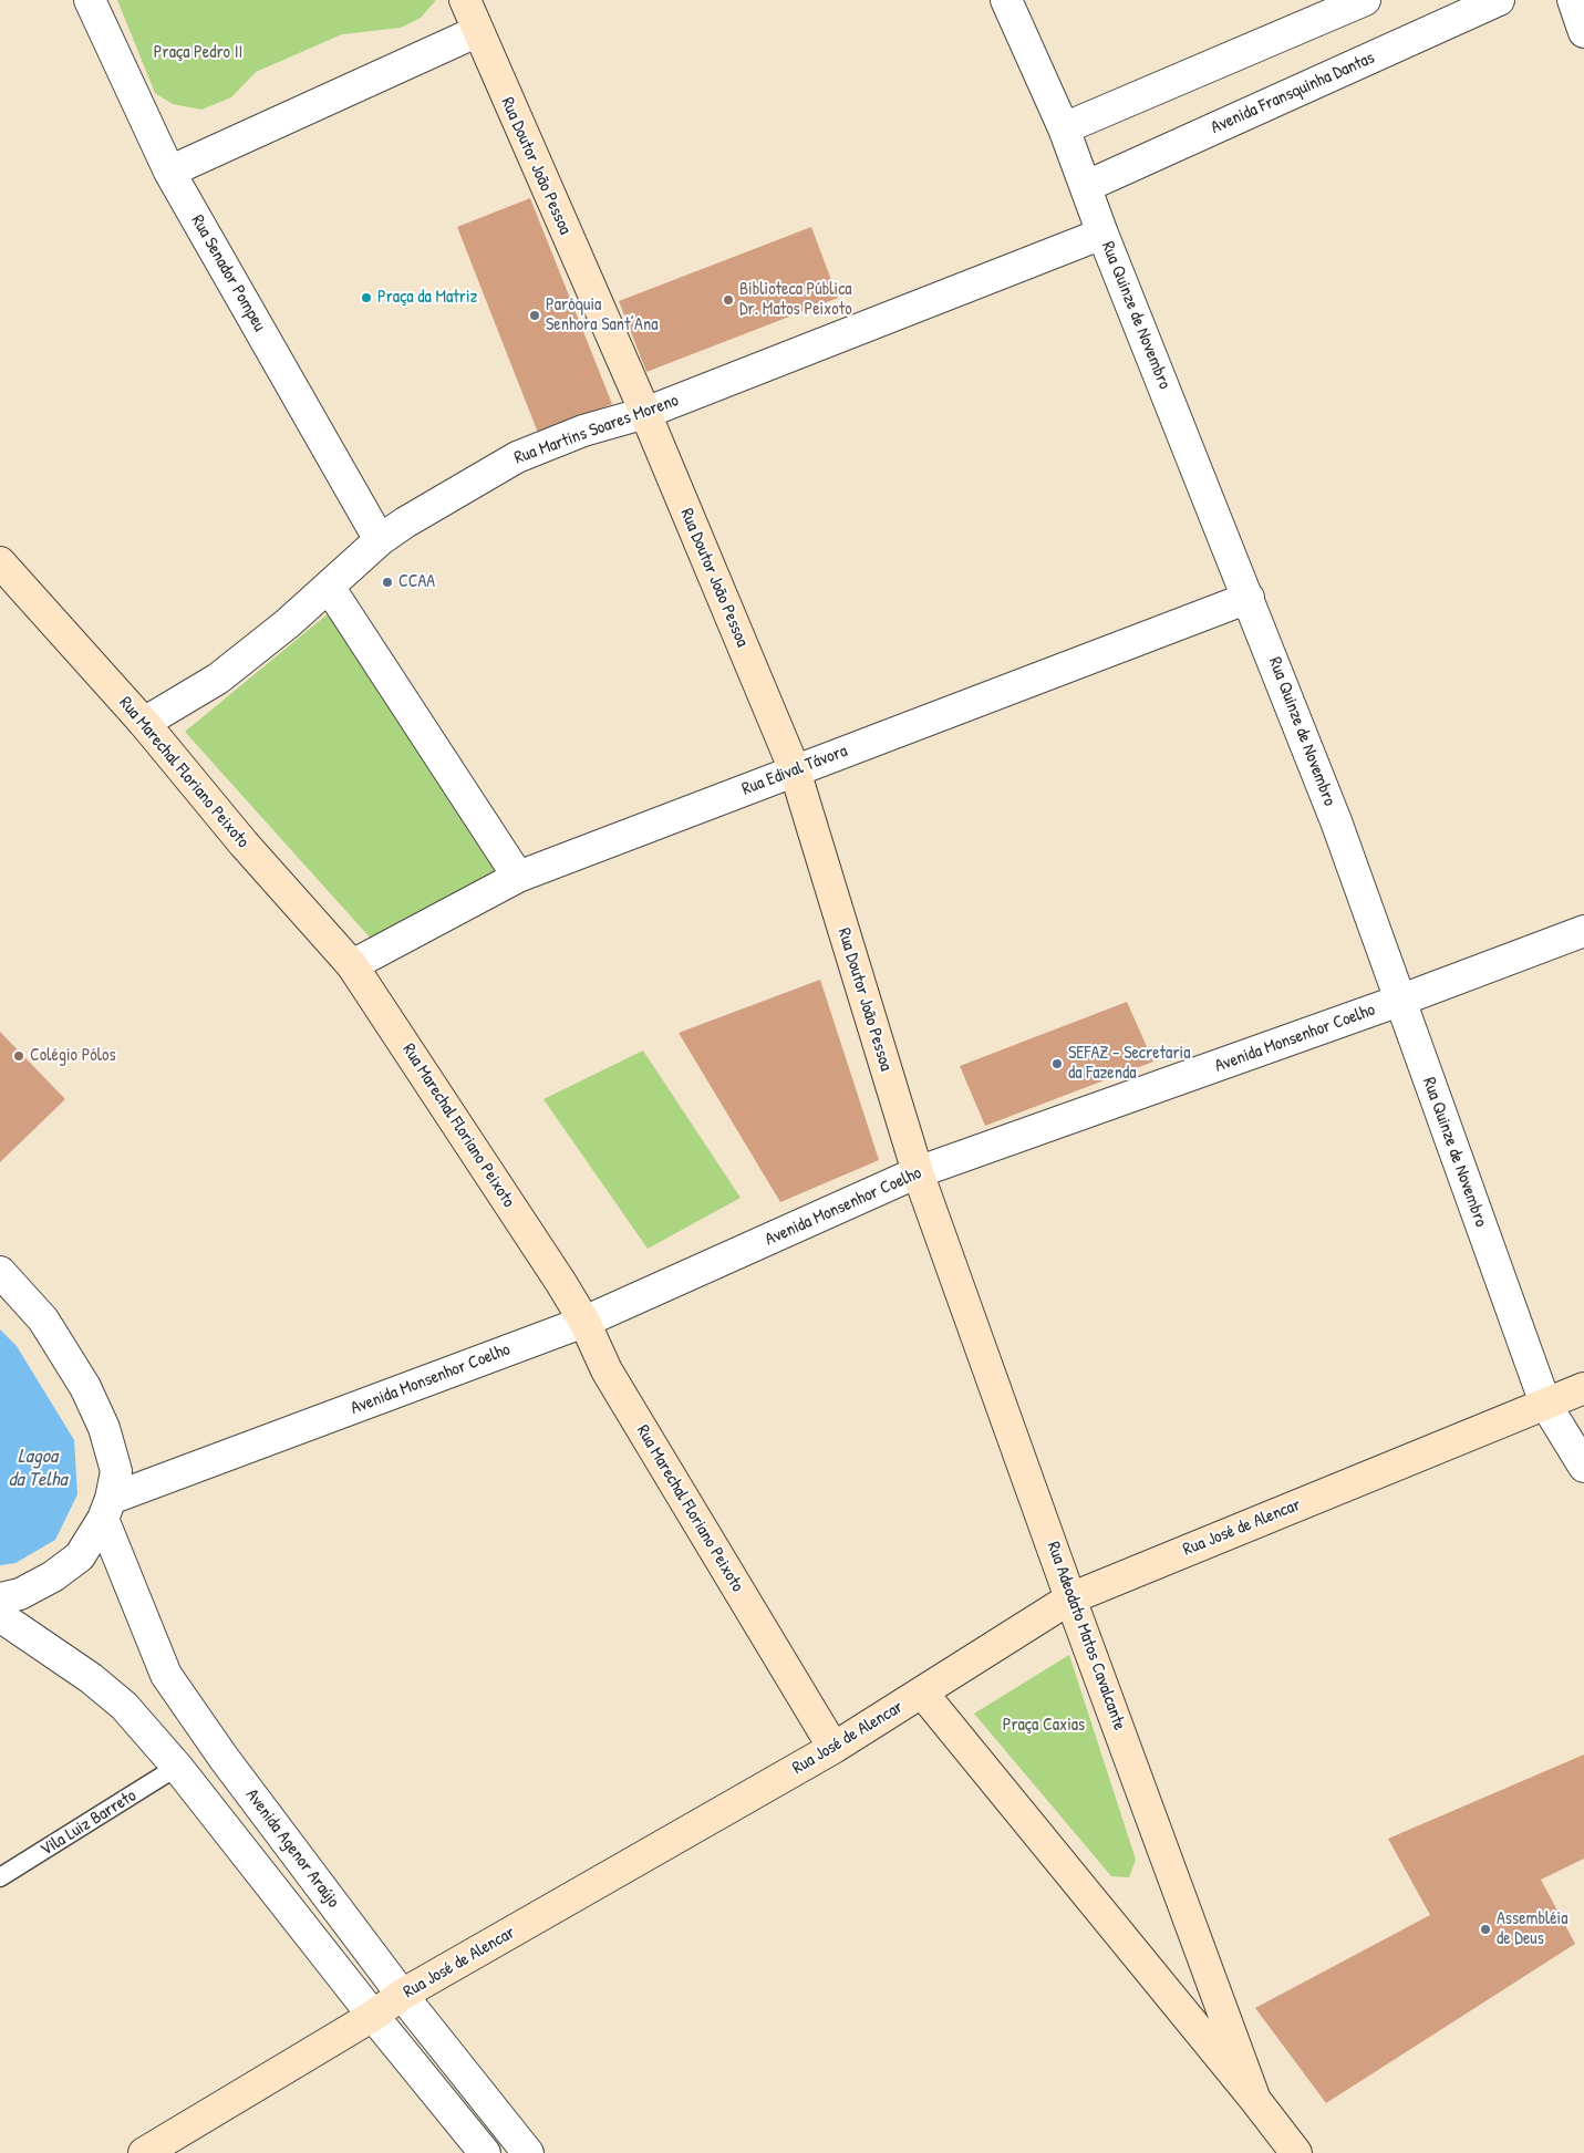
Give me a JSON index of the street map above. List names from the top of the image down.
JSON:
{
  "streets": {
    "main road": [
      "Rua Doutor João Pessoa",
      "Rua Marechal Floriano Peixoto",
      "Rua José de Alencar",
      "Rua Adeodato Matos Cavalcante"
    ],
    "street": [
      "Avenida Fransquinha Dantas",
      "Rua Senador Pompeu",
      "Rua Quinze de Novembro",
      "Rua Martins Soares Moreno",
      "Rua Edival Távora",
      "Avenida Monsenhor Coelho",
      "Avenida Agenor Araújo"
    ],
    "lane": ["Vila Luiz Barreto"]
  },
  "crossings": [
    ["Avenida Fransquinha Dantas", "Rua Quinze de Novembro"],
    ["Rua Doutor João Pessoa", "Rua Martins Soares Moreno"],
    ["Rua Doutor João Pessoa", "Rua Edival Távora"],
    ["Rua Doutor João Pessoa", "Avenida Monsenhor Coelho"],
    ["Rua Doutor João Pessoa", "Rua Adeodato Matos Cavalcante"],
    ["Rua Senador Pompeu", "Rua Martins Soares Moreno"],
    ["Rua Quinze de Novembro", "Rua Martins Soares Moreno"],
    ["Rua Quinze de Novembro", "Rua Edival Távora"],
    ["Rua Quinze de Novembro", "Avenida Monsenhor Coelho"],
    ["Rua Quinze de Novembro", "Rua José de Alencar"],
    ["Rua Martins Soares Moreno", "Rua Marechal Floriano Peixoto"],
    ["Rua Edival Távora", "Rua Marechal Floriano Peixoto"],
    ["Rua Marechal Floriano Peixoto", "Avenida Monsenhor Coelho"],
    ["Rua Marechal Floriano Peixoto", "Rua José de Alencar"],
    ["Avenida Monsenhor Coelho", "Rua Adeodato Matos Cavalcante"],
    ["Avenida Monsenhor Coelho", "Avenida Agenor Araújo"],
    ["Rua José de Alencar", "Rua Adeodato Matos Cavalcante"],
    ["Rua José de Alencar", "Avenida Agenor Araújo"]
  ],
  "water": ["Lagoa da Telha"],
  "parks": ["Praça Pedro II", "Praça Caxias"],
  "places": [
    "Praça da Matriz",
    "Biblioteca Pública Dr. Matos Peixoto",
    "Paróquia Senhora Sant’Ana",
    "CCAA",
    "Colégio Pólos",
    "SEFAZ - Secretaria da Fazenda",
    "Assembléia de Deus"
  ]
}
